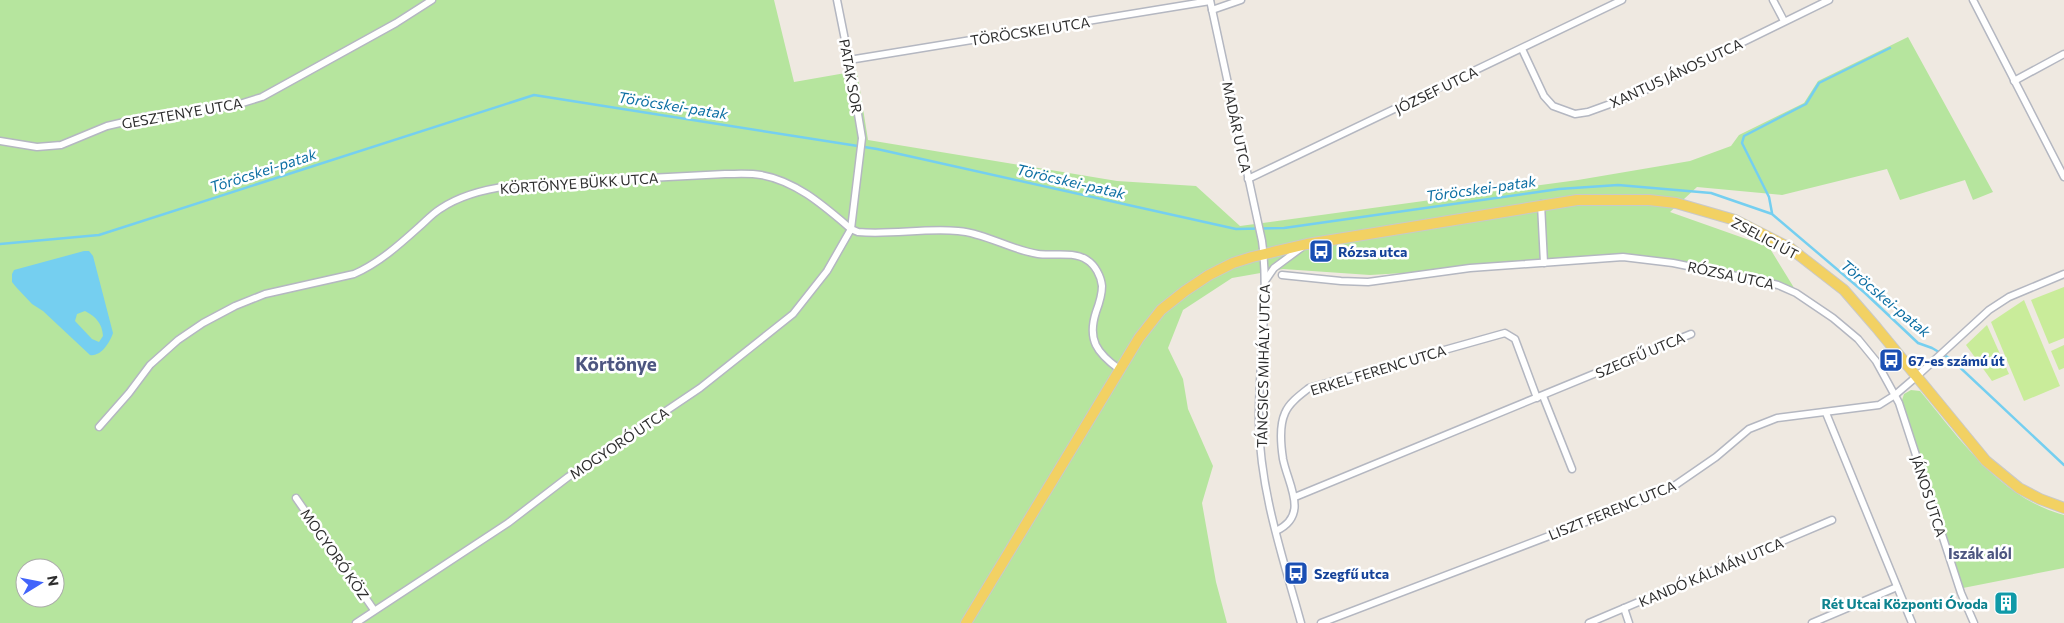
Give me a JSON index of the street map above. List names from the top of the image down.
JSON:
{
  "streets": {
    "main road": ["ZSELICI ÚT"],
    "street": [
      "TÖRÖCSKEI UTCA",
      "XANTUS JÁNOS UTCA",
      "PATAK SOR",
      "JÓZSEF UTCA",
      "GESZTENYE UTCA",
      "MADÁR UTCA",
      "KÖRTÖNYE BÜKK UTCA",
      "RÓZSA UTCA",
      "SZEGFŰ UTCA",
      "TÁNCSICS MIHÁLY UTCA",
      "ERKEL FERENC UTCA",
      "MOGYORÓ UTCA",
      "JÁNOS UTCA",
      "LISZT FERENC UTCA",
      "MOGYORÓ KÖZ",
      "KANDÓ KÁLMÁN UTCA"
    ]
  },
  "crossings": [
    ["TÖRÖCSKEI UTCA", "PATAK SOR"],
    ["TÖRÖCSKEI UTCA", "MADÁR UTCA"],
    ["XANTUS JÁNOS UTCA", "JÓZSEF UTCA"],
    ["PATAK SOR", "KÖRTÖNYE BÜKK UTCA"],
    ["PATAK SOR", "MOGYORÓ UTCA"],
    ["JÓZSEF UTCA", "MADÁR UTCA"],
    ["MADÁR UTCA", "ZSELICI ÚT"],
    ["MADÁR UTCA", "TÁNCSICS MIHÁLY UTCA"],
    ["KÖRTÖNYE BÜKK UTCA", "MOGYORÓ UTCA"],
    ["ZSELICI ÚT", "TÁNCSICS MIHÁLY UTCA"],
    ["RÓZSA UTCA", "JÁNOS UTCA"],
    ["RÓZSA UTCA", "LISZT FERENC UTCA"],
    ["SZEGFŰ UTCA", "ERKEL FERENC UTCA"],
    ["MOGYORÓ UTCA", "MOGYORÓ KÖZ"],
    ["JÁNOS UTCA", "LISZT FERENC UTCA"]
  ],
  "districts": ["Körtönye", "Iszák alól"],
  "water": ["Töröcskei-patak"],
  "places": {
    "bus stop": ["Rózsa utca", "67-es számú út", "Szegfű utca"],
    "building": ["Rét Utcai Központi Óvoda"]
  },
  "north": "right"
}
